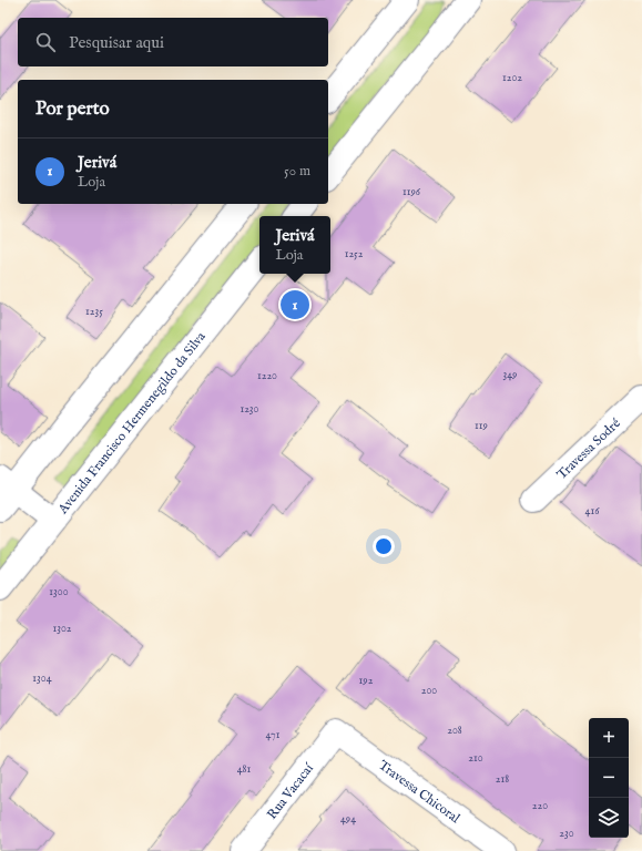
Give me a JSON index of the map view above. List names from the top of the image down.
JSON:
{
  "streets": {
    "main road": [
      "Avenida Francisco Hermenegildo da Silva",
      "Travessa Sodré",
      "Rua Vacacaí",
      "Travessa Chicoral"
    ]
  },
  "crossings": [
    ["Rua Vacacaí", "Travessa Chicoral"]
  ],
  "house_numbers": [
    "1202",
    "1196",
    "1252",
    "1235",
    "349",
    "1220",
    "1230",
    "119",
    "416",
    "1300",
    "1302",
    "1304",
    "192",
    "200",
    "208",
    "471",
    "210",
    "481",
    "218",
    "220",
    "494",
    "230"
  ],
  "page": {
    "search": "Pesquisar aqui",
    "heading": "Por perto",
    "list": [
      {
        "mark": "1",
        "name": "Jerivá",
        "note": "Loja",
        "value": "50 m"
      }
    ],
    "popup": ["Jerivá", "Loja"],
    "pins": "1",
    "map_buttons": ["+", "−"]
  }
}
